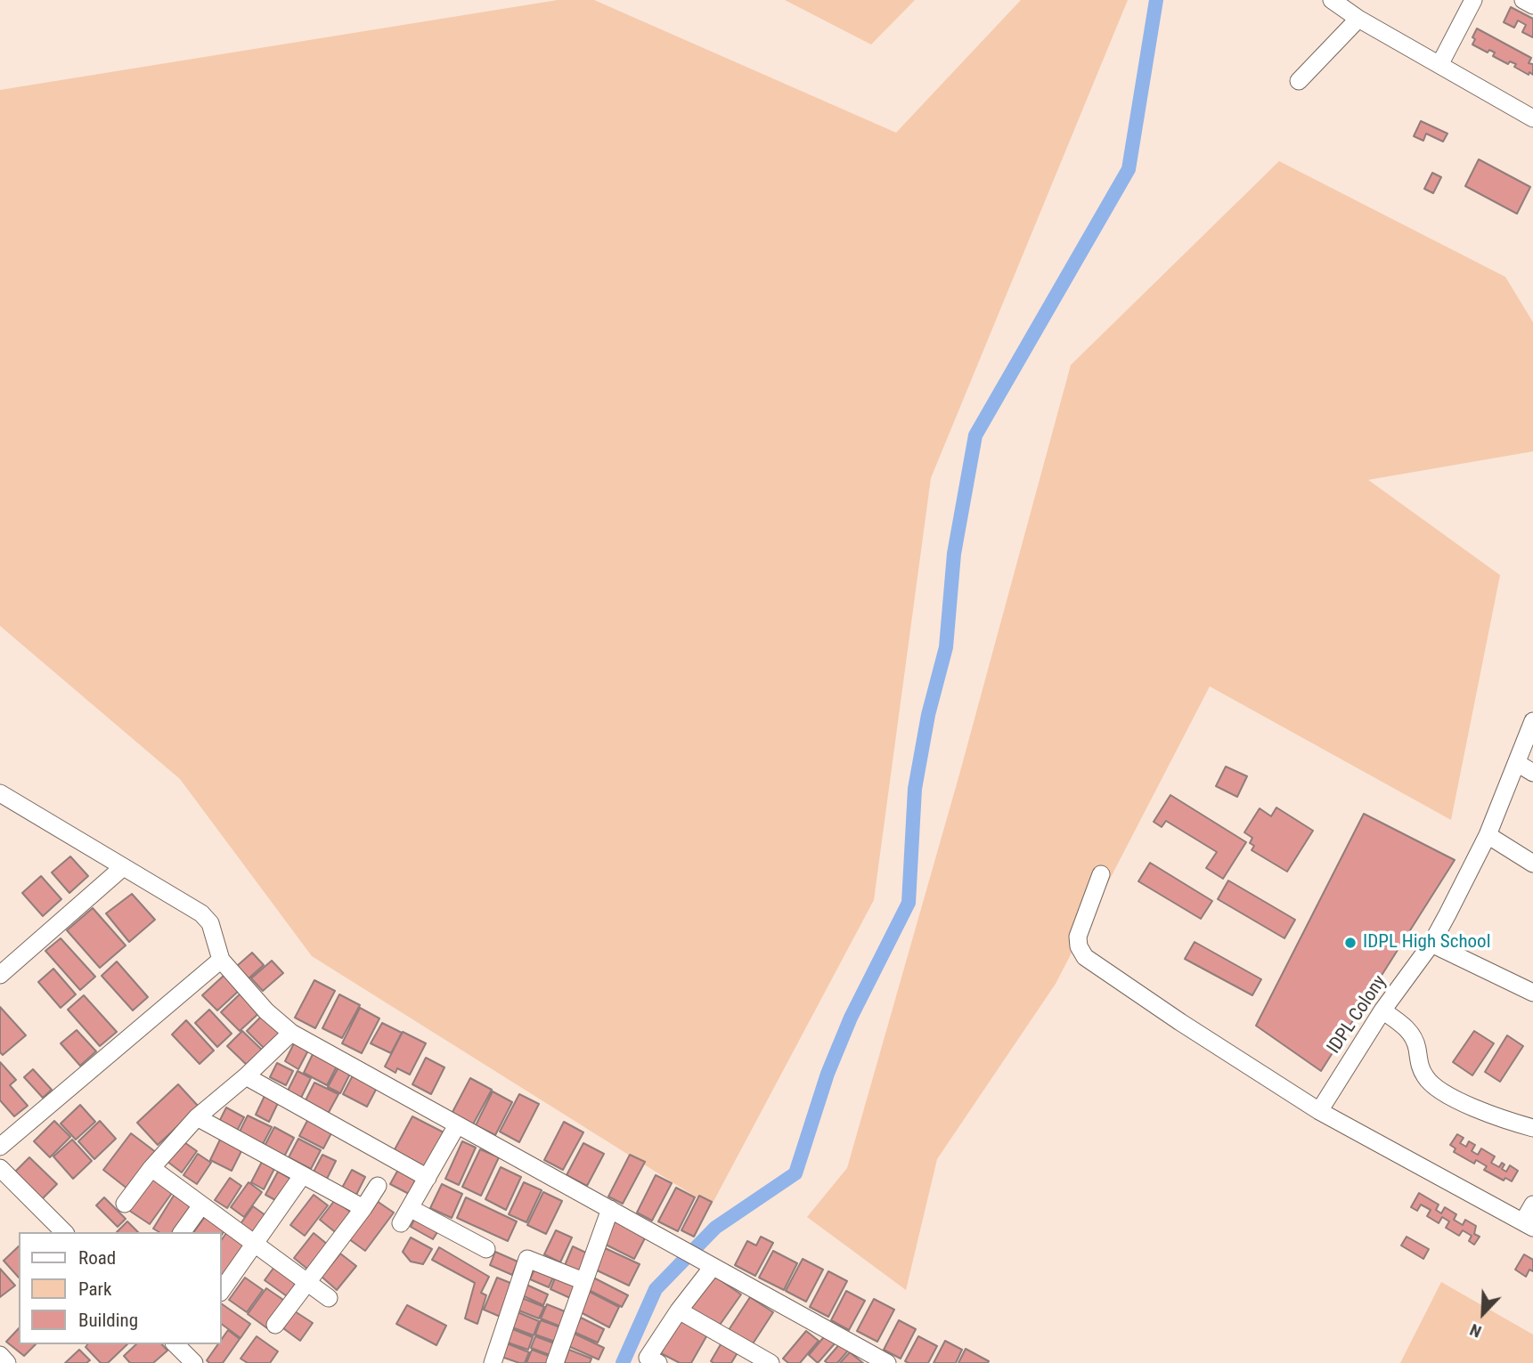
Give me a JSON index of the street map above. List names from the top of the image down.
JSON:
{
  "streets": {
    "street": ["IDPL Colony"]
  },
  "places": ["IDPL High School"],
  "legend": ["Road", "Park", "Building"],
  "north": "bottom left"
}
